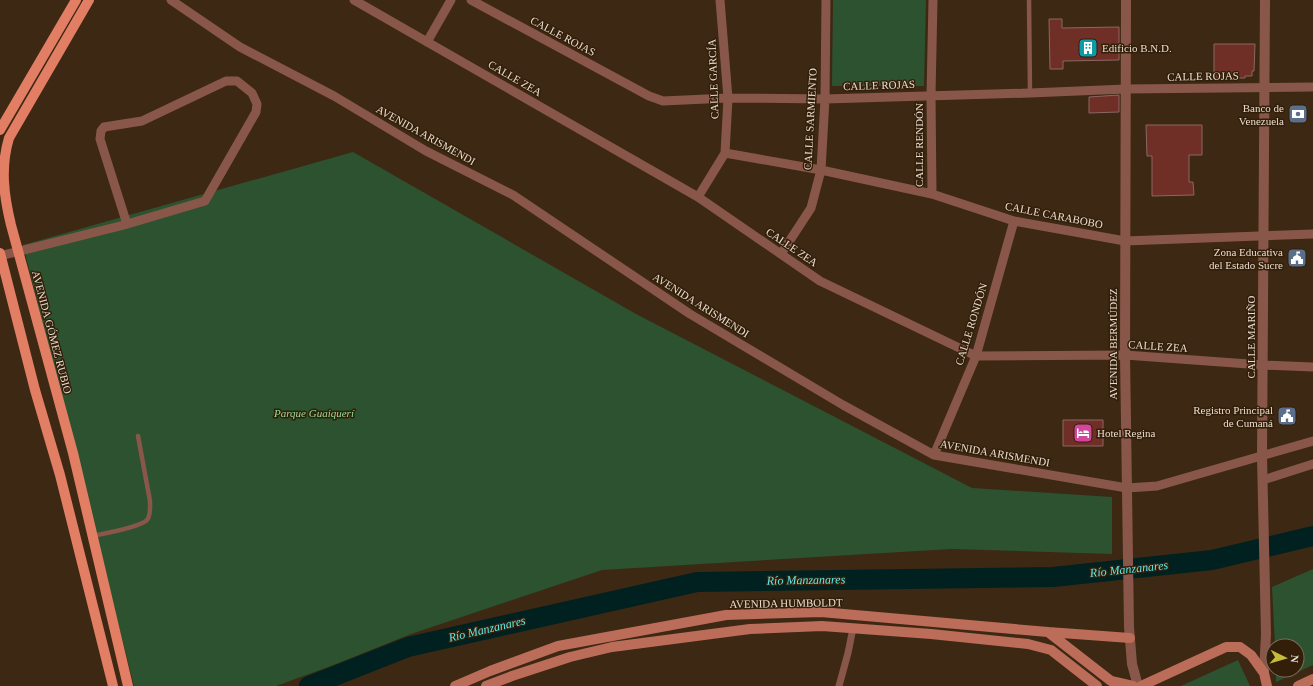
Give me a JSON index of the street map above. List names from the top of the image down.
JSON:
{
  "streets": {
    "main road": ["AVENIDA GÓMEZ RUBIO", "AVENIDA HUMBOLDT"],
    "street": [
      "CALLE ROJAS",
      "CALLE ZEA",
      "CALLE GARCÍA",
      "CALLE SARMIENTO",
      "AVENIDA ARISMENDI",
      "CALLE RENDÓN",
      "CALLE CARABOBO",
      "CALLE RONDÓN",
      "CALLE MARIÑO",
      "AVENIDA BERMÚDEZ"
    ]
  },
  "crossings": [
    ["CALLE ROJAS", "CALLE GARCÍA"],
    ["CALLE ROJAS", "CALLE SARMIENTO"],
    ["CALLE ROJAS", "CALLE RENDÓN"],
    ["CALLE ROJAS", "CALLE MARIÑO"],
    ["CALLE ROJAS", "AVENIDA BERMÚDEZ"],
    ["CALLE ZEA", "CALLE GARCÍA"],
    ["CALLE ZEA", "CALLE SARMIENTO"],
    ["CALLE ZEA", "CALLE RONDÓN"],
    ["CALLE ZEA", "CALLE MARIÑO"],
    ["CALLE ZEA", "AVENIDA BERMÚDEZ"],
    ["CALLE GARCÍA", "CALLE CARABOBO"],
    ["CALLE SARMIENTO", "CALLE CARABOBO"],
    ["AVENIDA ARISMENDI", "CALLE RONDÓN"],
    ["AVENIDA ARISMENDI", "CALLE MARIÑO"],
    ["AVENIDA ARISMENDI", "AVENIDA BERMÚDEZ"],
    ["CALLE RENDÓN", "CALLE CARABOBO"],
    ["CALLE CARABOBO", "CALLE RONDÓN"],
    ["CALLE CARABOBO", "CALLE MARIÑO"],
    ["CALLE CARABOBO", "AVENIDA BERMÚDEZ"],
    ["AVENIDA BERMÚDEZ", "AVENIDA HUMBOLDT"]
  ],
  "water": ["Río Manzanares"],
  "parks": ["Parque Guaiquerí"],
  "places": {
    "building": ["Edificio B.N.D."],
    "bank": ["Banco de Venezuela"],
    "public building": ["Zona Educativa del Estado Sucre", "Registro Principal de Cumaná"],
    "hotel": ["Hotel Regina"]
  },
  "north": "right"
}
